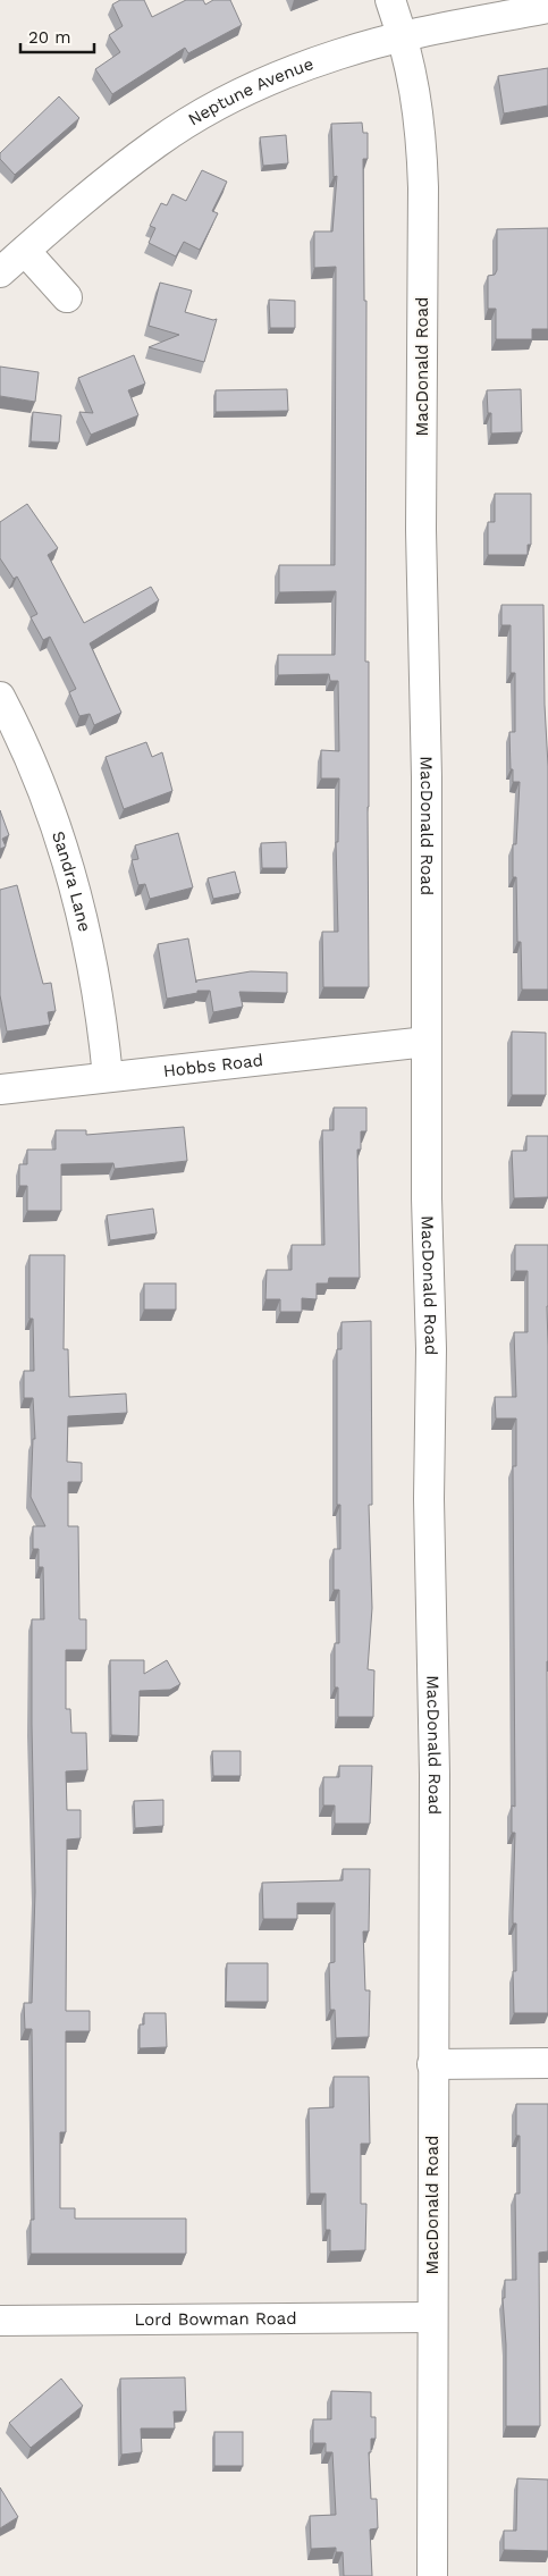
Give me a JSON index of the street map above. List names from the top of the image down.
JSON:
{
  "streets": {
    "street": [
      "Neptune Avenue",
      "MacDonald Road",
      "Sandra Lane",
      "Hobbs Road",
      "Lord Bowman Road"
    ]
  },
  "crossings": [
    ["Neptune Avenue", "MacDonald Road"],
    ["MacDonald Road", "Hobbs Road"],
    ["MacDonald Road", "Lord Bowman Road"],
    ["Sandra Lane", "Hobbs Road"]
  ],
  "scale_bar": "20 m"
}
